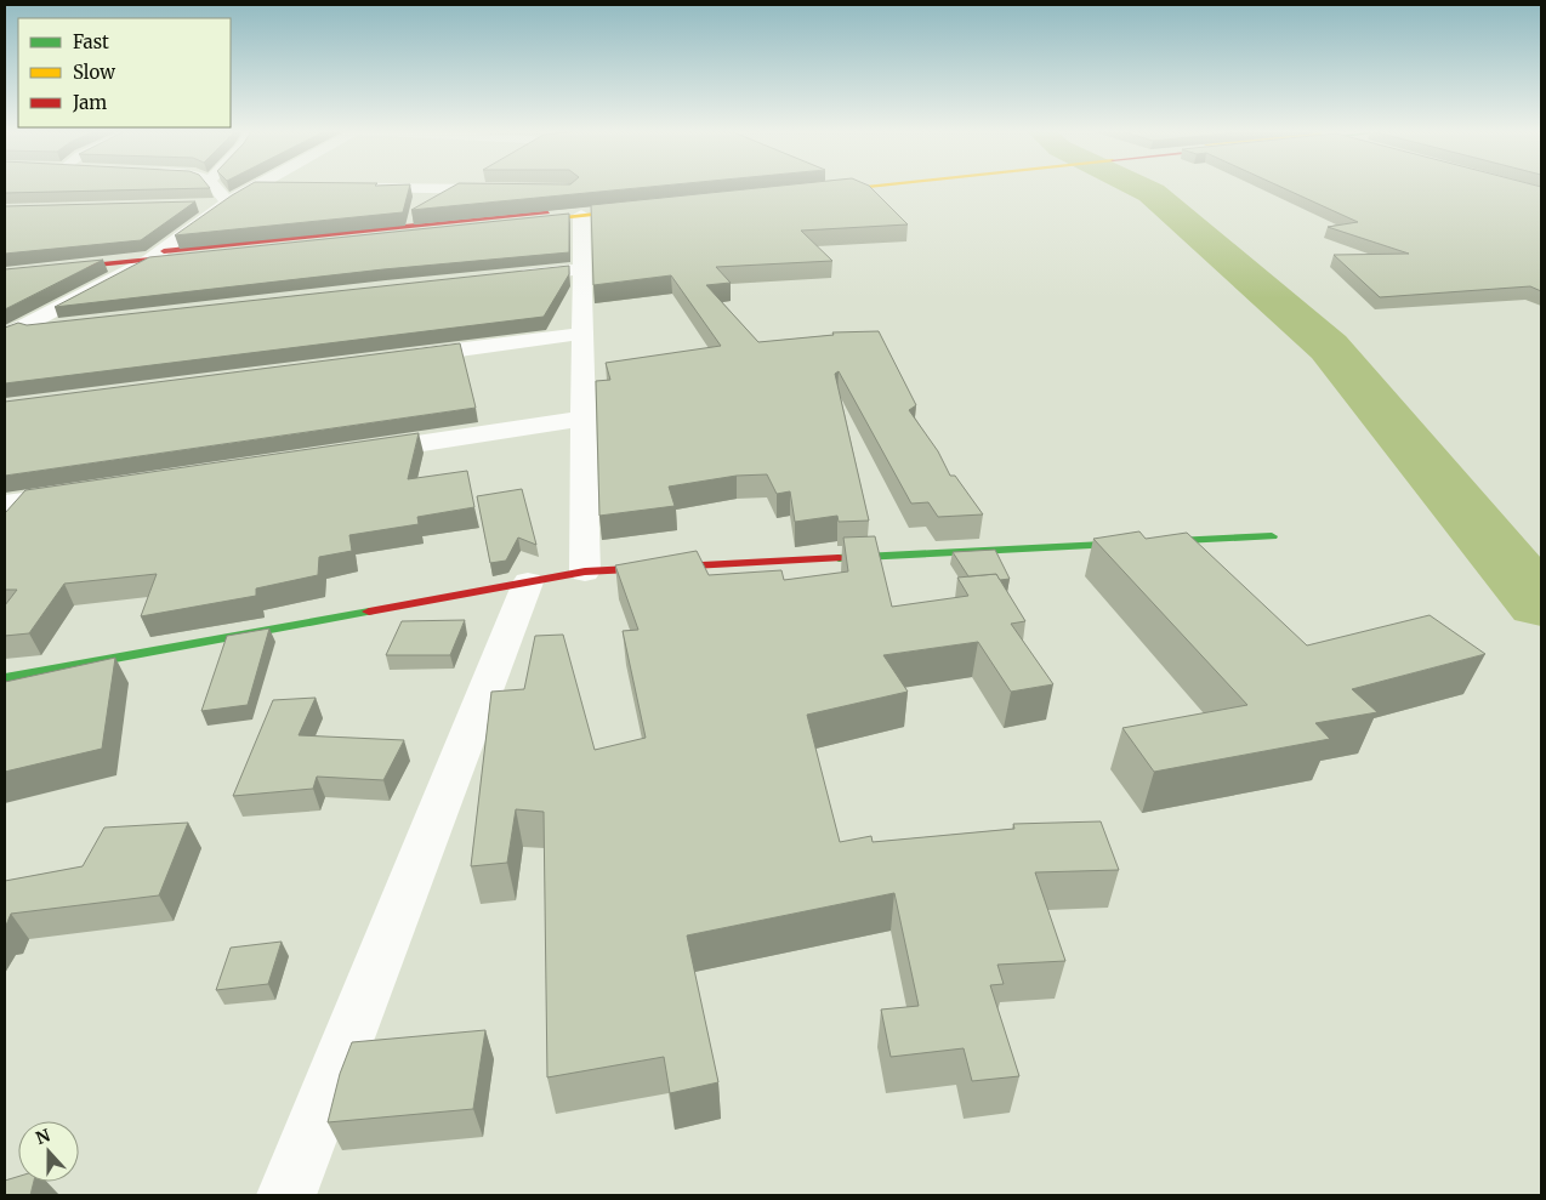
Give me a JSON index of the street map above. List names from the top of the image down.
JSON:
{
  "legend": ["Fast", "Slow", "Jam"],
  "north": "top"
}
